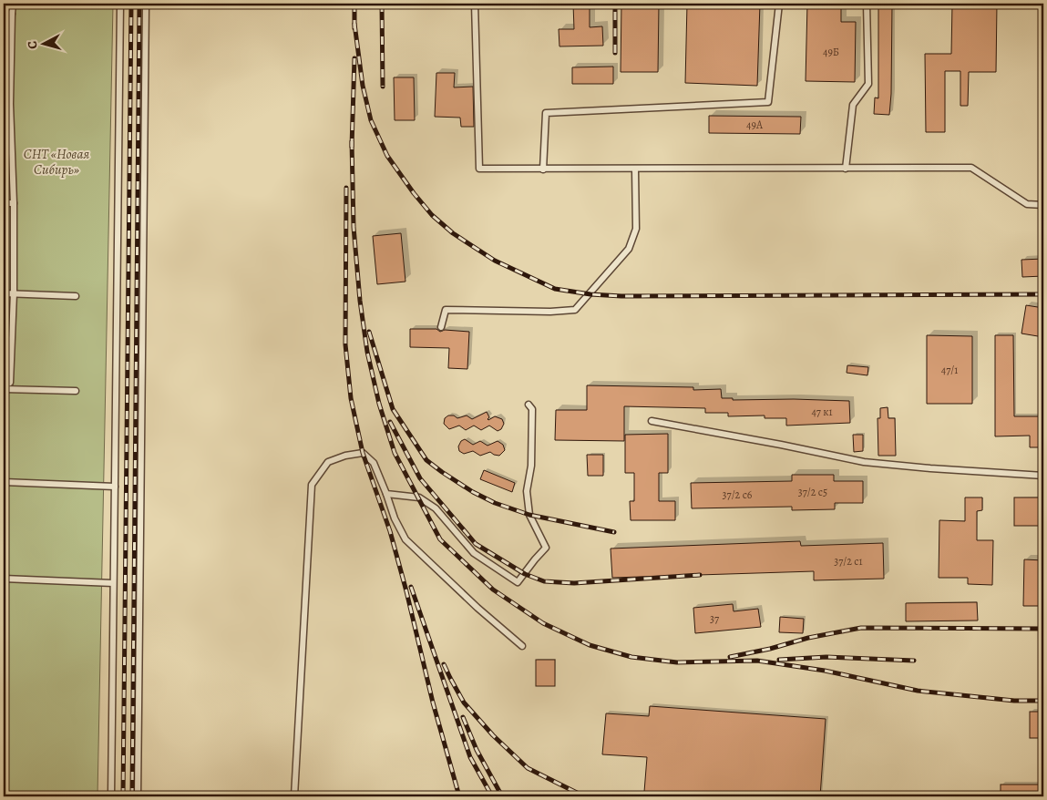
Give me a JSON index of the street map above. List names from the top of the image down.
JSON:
{
  "parks": ["СНТ «Новая Сибирь»"],
  "house_numbers": [
    "49Б",
    "49А",
    "47/1",
    "47 к1",
    "37/2 с5",
    "37/2 с6",
    "37/2 с1",
    "37"
  ],
  "north": "left"
}
